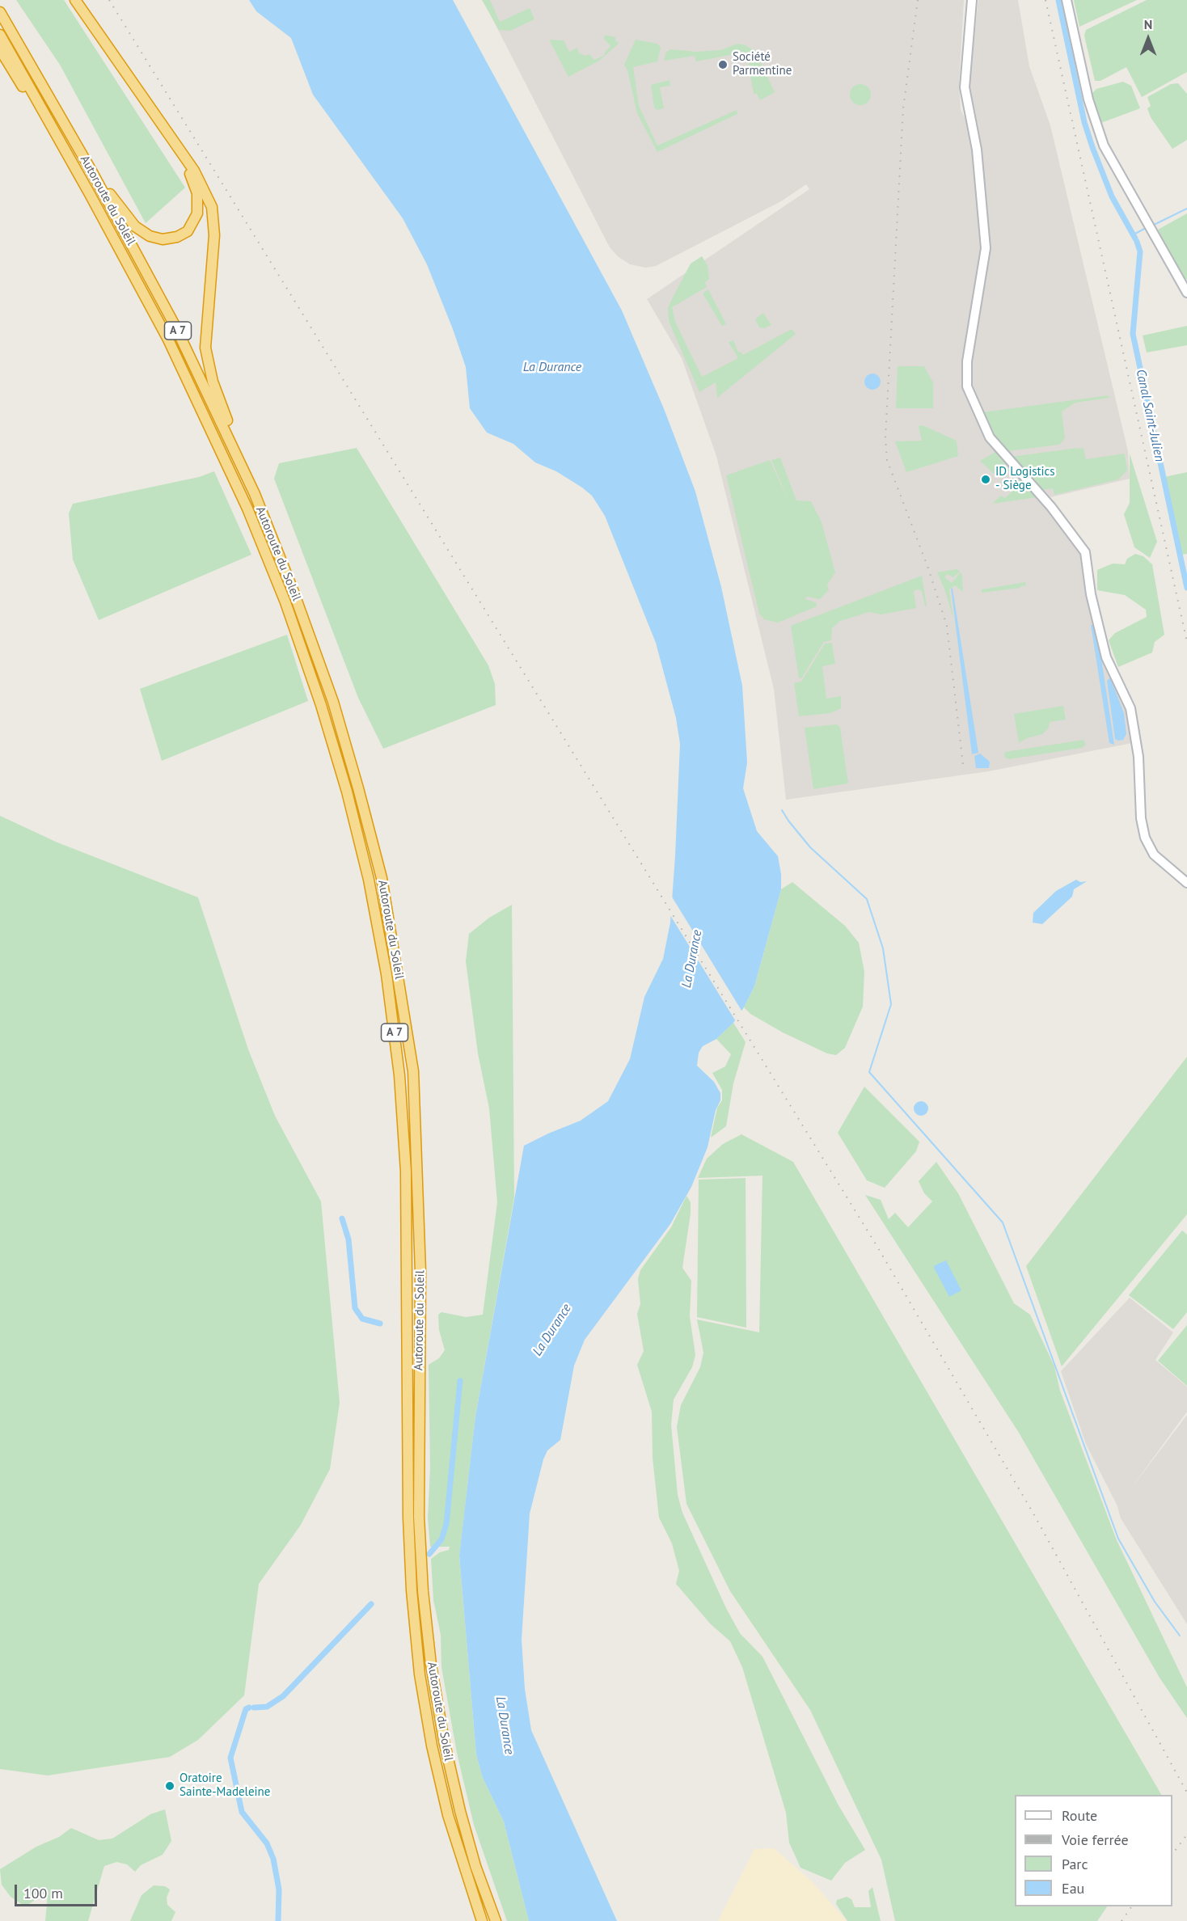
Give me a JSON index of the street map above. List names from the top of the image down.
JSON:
{
  "streets": {
    "highway": ["Autoroute du Soleil", "A 7"]
  },
  "water": ["La Durance", "Canal Saint-Julien"],
  "places": ["Société Parmentine", "ID Logistics - Siège", "Oratoire Sainte-Madeleine"],
  "legend": [
    "Route",
    "Voie ferrée",
    "Parc",
    "Eau"
  ],
  "scale_bar": "100 m",
  "north": "top"
}
